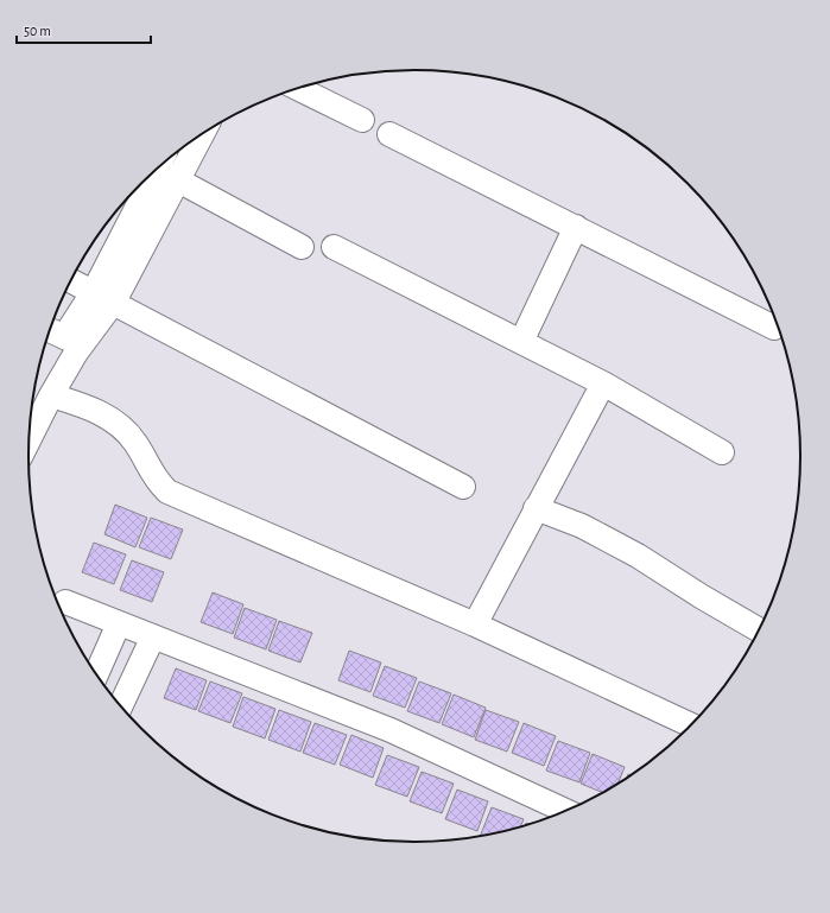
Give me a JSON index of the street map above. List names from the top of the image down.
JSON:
{
  "scale_bar": "50 m"
}
